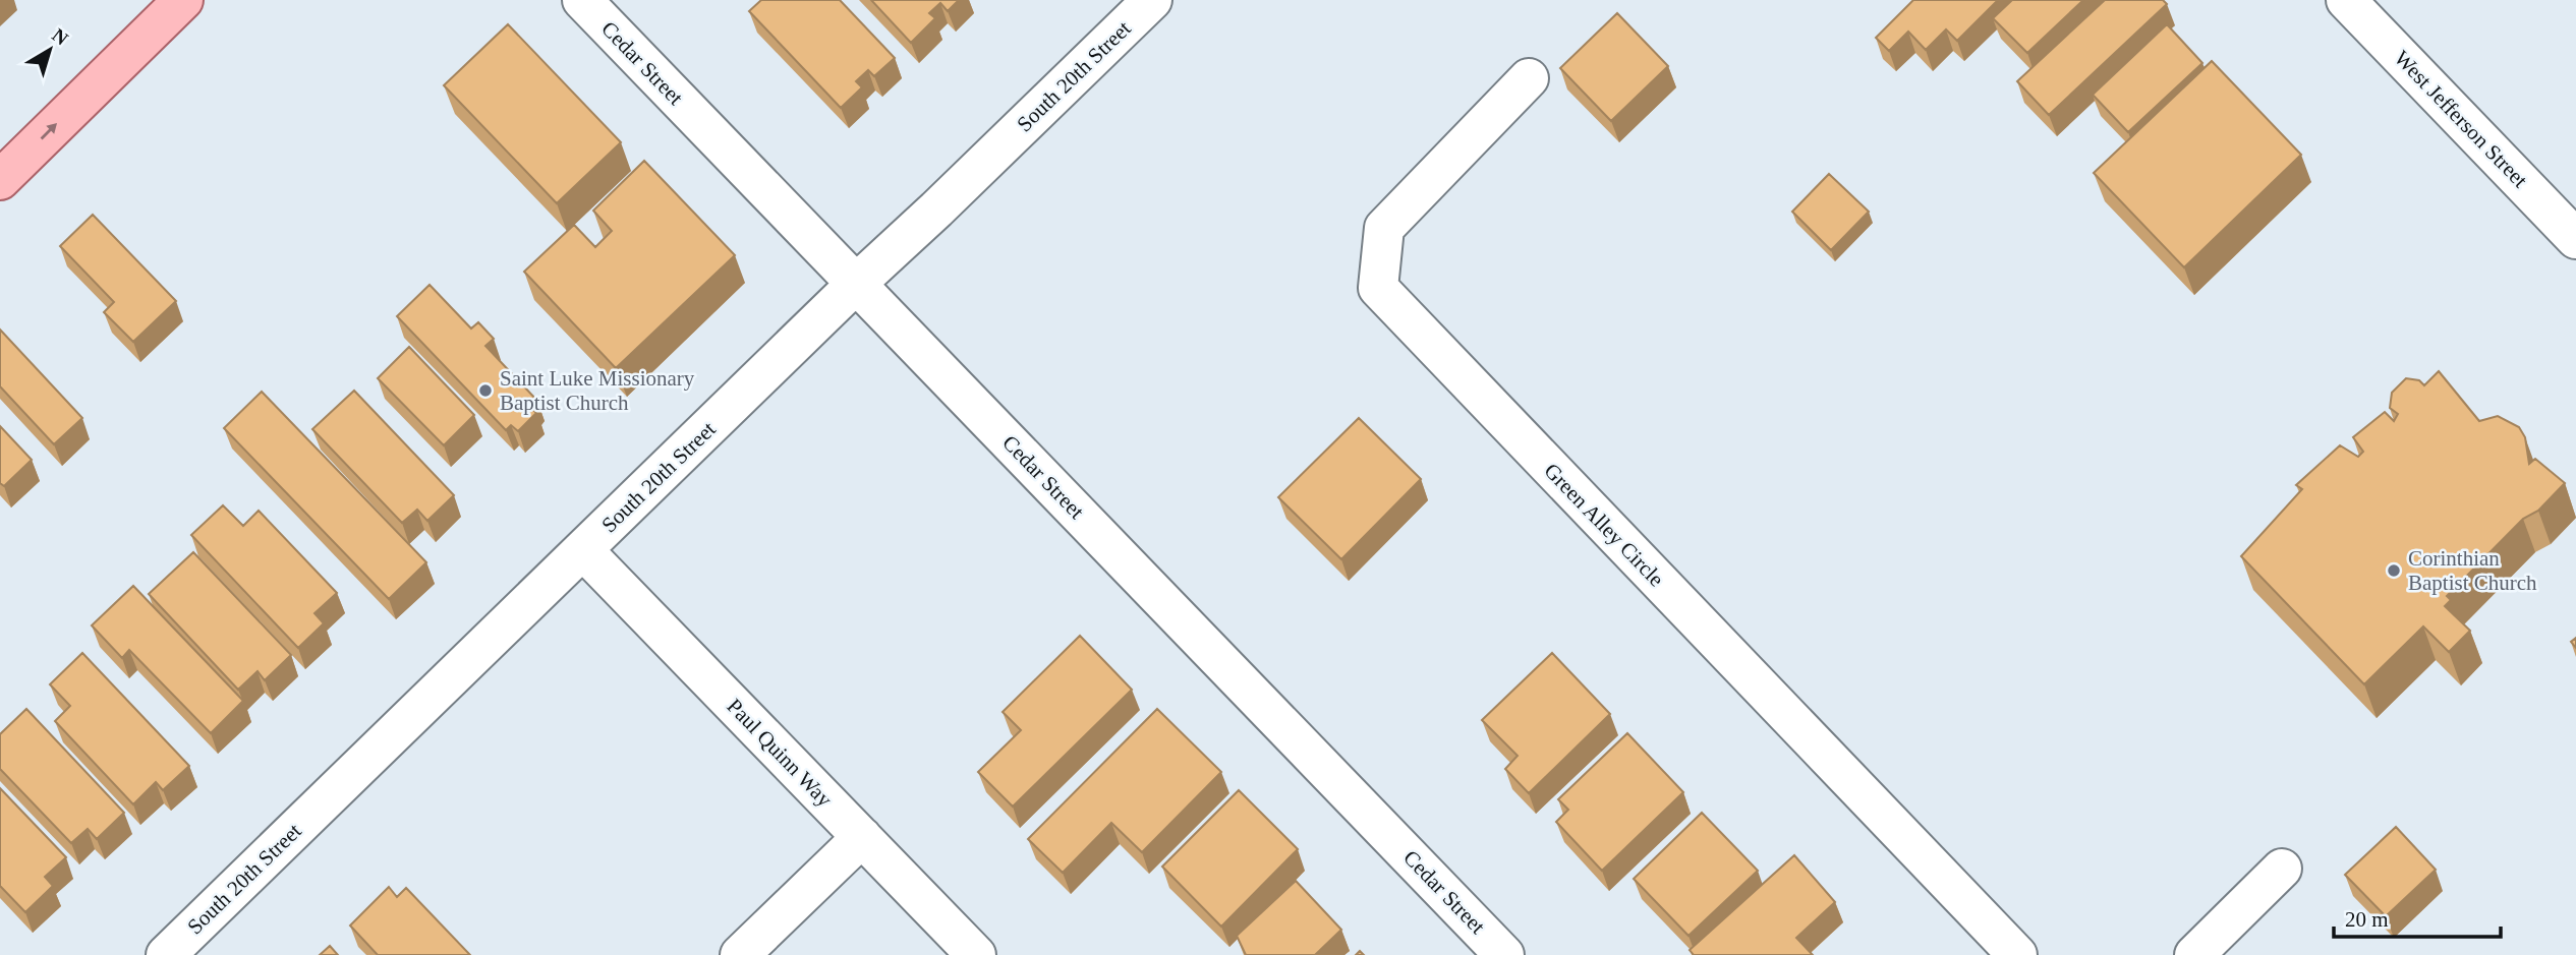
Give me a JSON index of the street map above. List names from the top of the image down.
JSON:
{
  "streets": {
    "street": [
      "Cedar Street",
      "South 20th Street",
      "West Jefferson Street",
      "Green Alley Circle",
      "Paul Quinn Way"
    ]
  },
  "crossings": [
    ["Cedar Street", "South 20th Street"],
    ["South 20th Street", "Paul Quinn Way"]
  ],
  "places": ["Saint Luke Missionary Baptist Church", "Corinthian Baptist Church"],
  "scale_bar": "20 m",
  "north": "top right"
}
